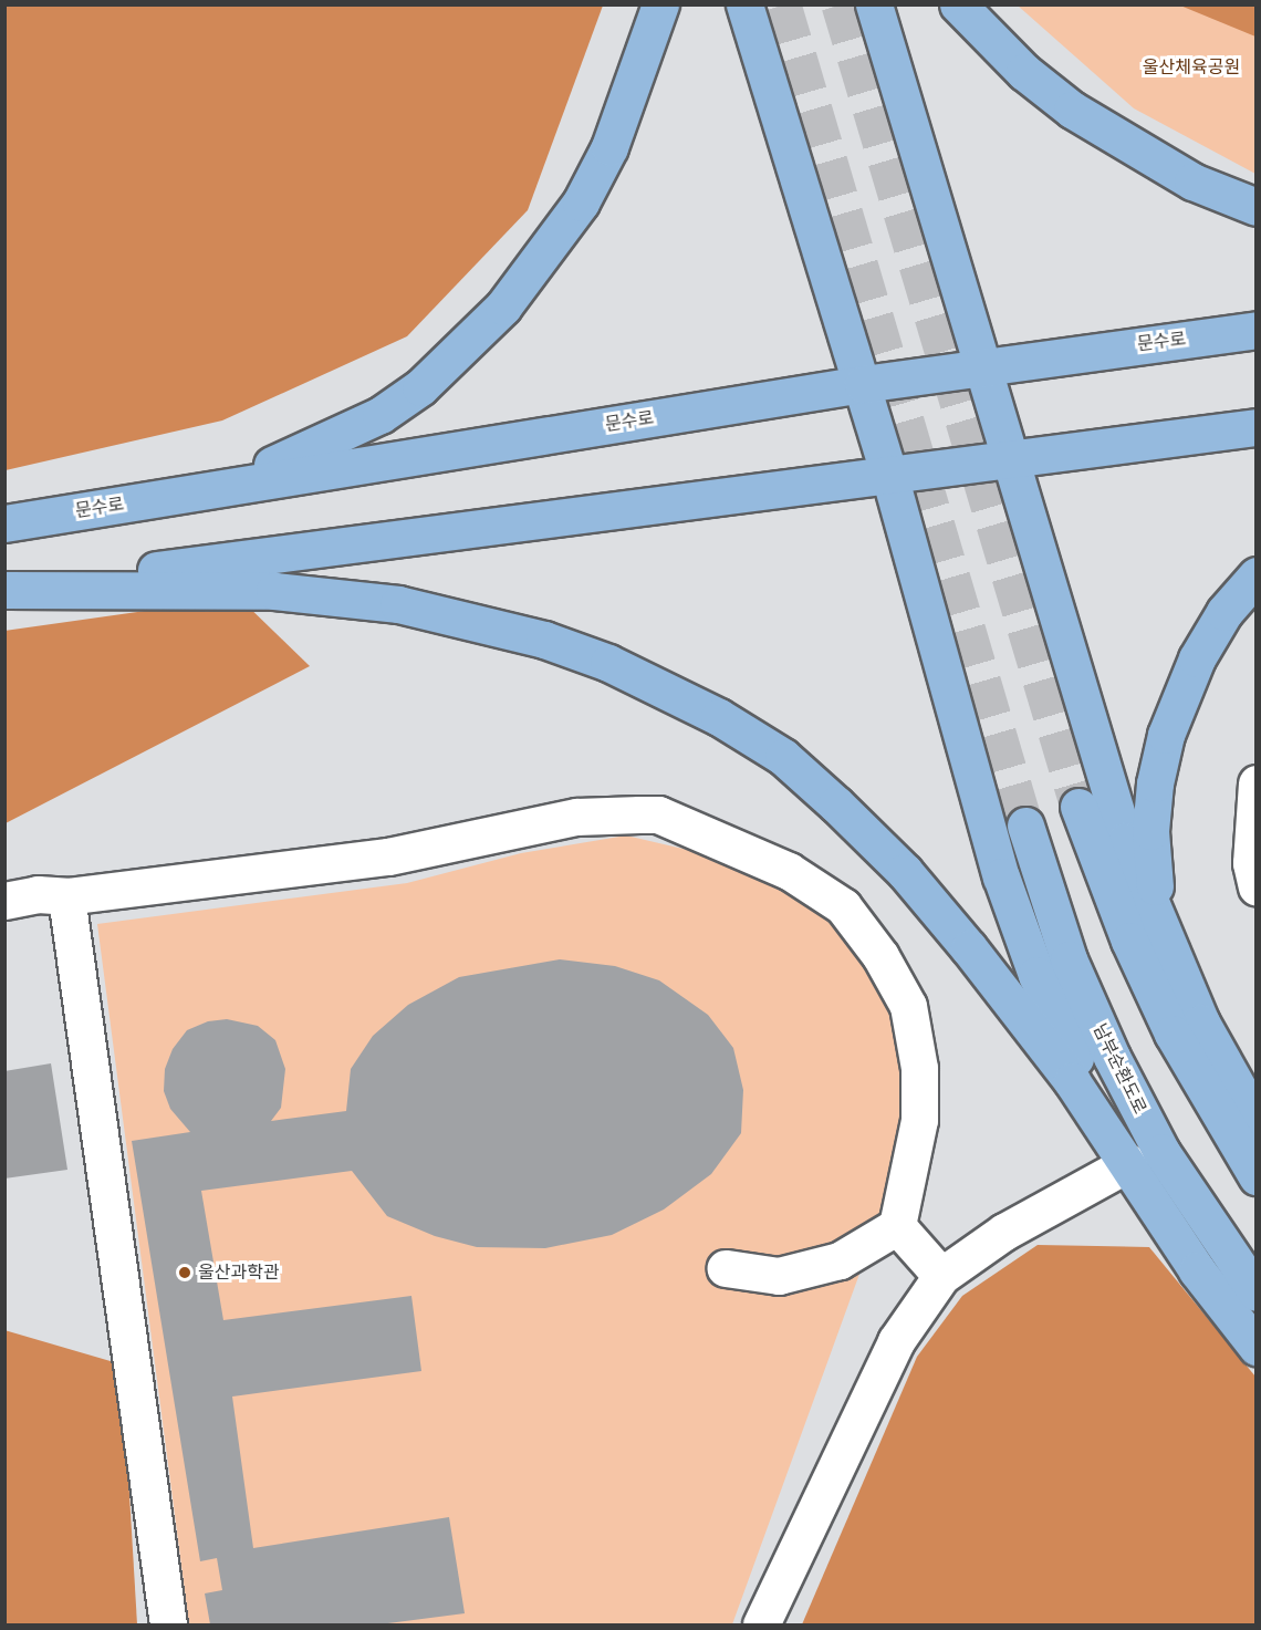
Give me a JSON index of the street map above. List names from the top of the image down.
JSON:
{
  "streets": {
    "main road": ["문수로", "남부순환도로"]
  },
  "parks": ["울산체육공원"],
  "places": ["울산과학관"]
}
